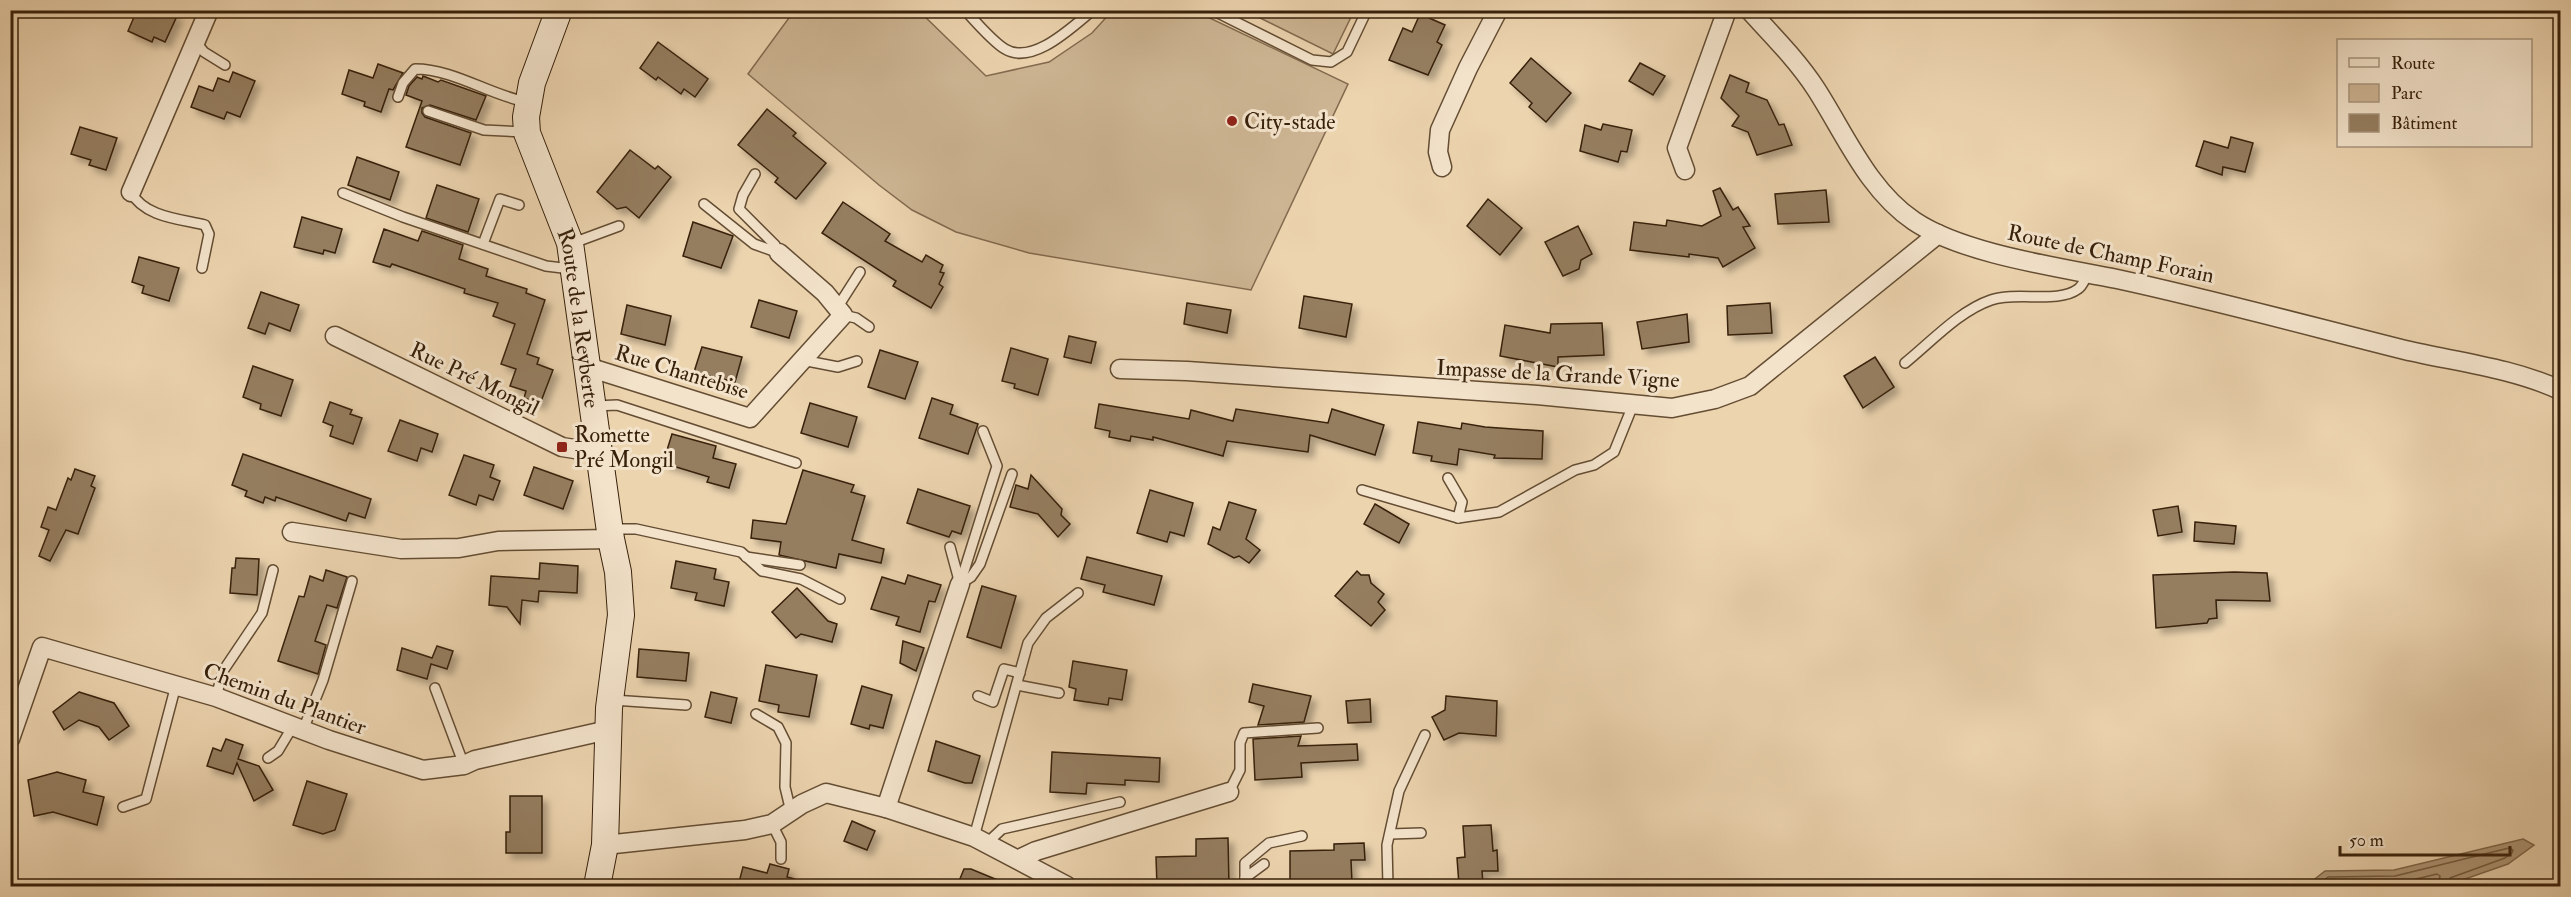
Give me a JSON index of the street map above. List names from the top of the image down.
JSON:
{
  "streets": {
    "main road": ["Route de la Reyberte"],
    "street": [
      "Route de Champ Forain",
      "Rue Chantebise",
      "Impasse de la Grande Vigne",
      "Rue Pré Mongil",
      "Chemin du Plantier"
    ]
  },
  "crossings": [
    ["Route de Champ Forain", "Impasse de la Grande Vigne"],
    ["Route de la Reyberte", "Rue Chantebise"],
    ["Route de la Reyberte", "Rue Pré Mongil"],
    ["Route de la Reyberte", "Chemin du Plantier"]
  ],
  "places": {
    "other": ["City-stade"],
    "transit": ["Romette Pré Mongil"]
  },
  "legend": ["Route", "Parc", "Bâtiment"],
  "scale_bar": "50 m"
}
